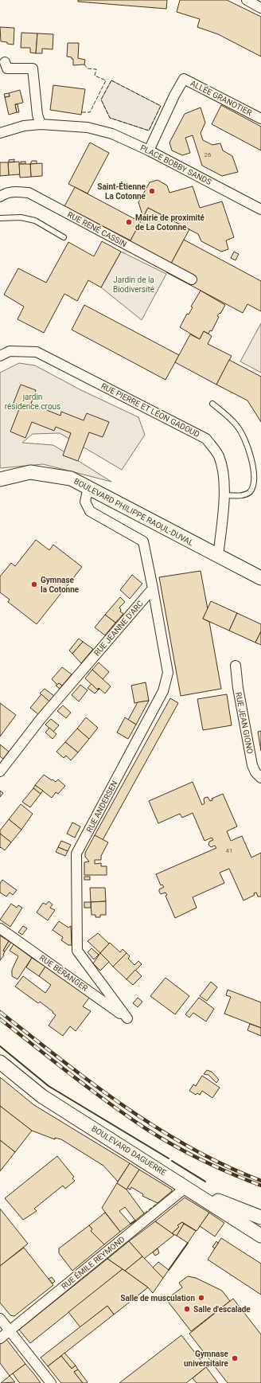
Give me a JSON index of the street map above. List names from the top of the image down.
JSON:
{
  "streets": {
    "main road": ["BOULEVARD PHILIPPE RAOUL-DUVAL", "BOULEVARD DAGUERRE"],
    "street": [
      "ALLÉE GRANOTIER",
      "PLACE BOBBY SANDS",
      "RUE RENÉ CASSIN",
      "RUE PIERRE ET LÉON GADOUD",
      "RUE JEANNE D'ARC",
      "RUE JEAN GIONO",
      "RUE ANDERSEN",
      "RUE BÉRANGER",
      "RUE ÉMILE REYMOND"
    ]
  },
  "crossings": [
    ["ALLÉE GRANOTIER", "PLACE BOBBY SANDS"],
    ["RUE PIERRE ET LÉON GADOUD", "BOULEVARD PHILIPPE RAOUL-DUVAL"],
    ["RUE JEANNE D'ARC", "RUE ANDERSEN"],
    ["RUE ANDERSEN", "RUE BÉRANGER"],
    ["BOULEVARD DAGUERRE", "RUE ÉMILE REYMOND"]
  ],
  "parks": ["Jardin de la Biodiversité", "jardin résidence crous"],
  "places": [
    "Saint-Étienne La Cotonne",
    "Mairie de proximité de La Cotonne",
    "Gymnase la Cotonne",
    "Salle de musculation",
    "Salle d'escalade",
    "Gymnase universitaire"
  ],
  "house_numbers": ["26", "41"]
}
